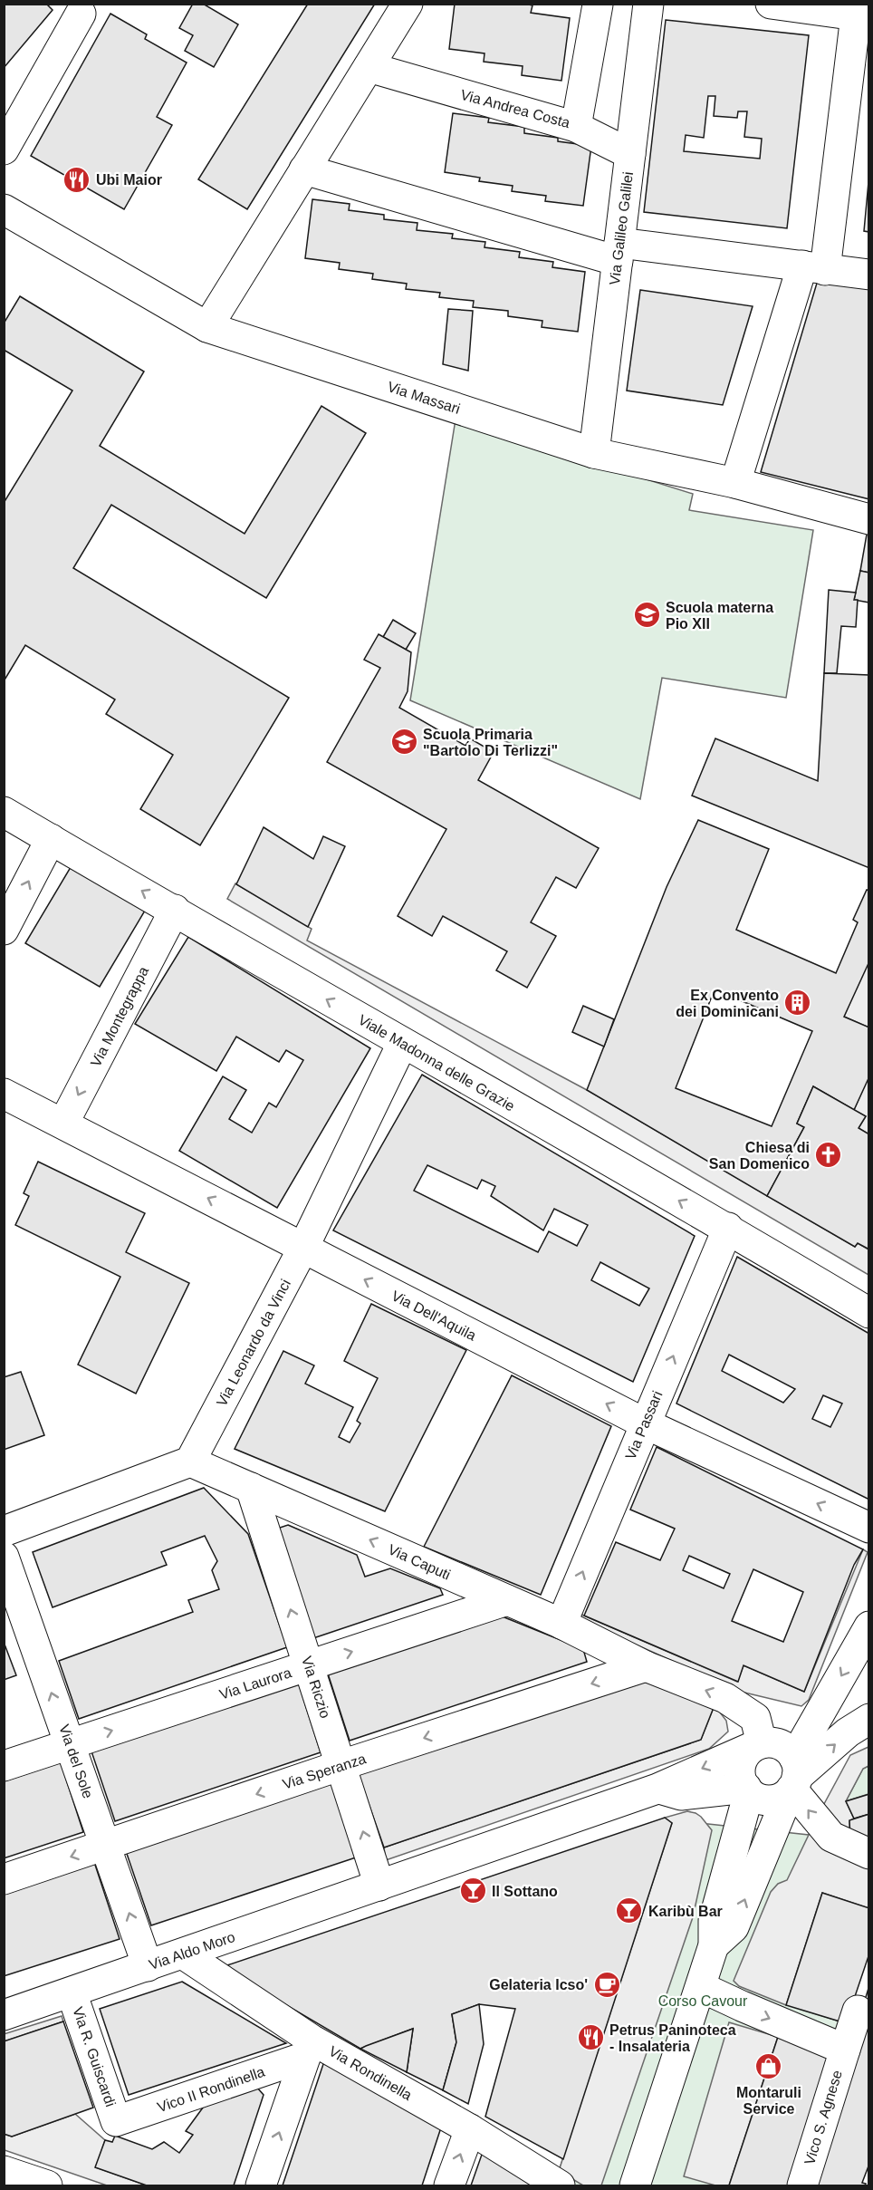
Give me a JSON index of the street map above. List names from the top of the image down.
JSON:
{
  "streets": {
    "street": [
      "Via Andrea Costa",
      "Via Galileo Galilei",
      "Via Massari",
      "Via Montegrappa",
      "Viale Madonna delle Grazie",
      "Via Dell'Aquila",
      "Via Leonardo da Vinci",
      "Via Passari",
      "Via Caputi",
      "Via Laurora",
      "Via Riczio",
      "Via del Sole",
      "Via Speranza",
      "Via Aldo Moro",
      "Via R. Guiscardi",
      "Via Rondinella",
      "Vico II Rondinella",
      "Vico S. Agnese"
    ]
  },
  "crossings": [
    ["Via Galileo Galilei", "Via Massari"],
    ["Via Montegrappa", "Viale Madonna delle Grazie"],
    ["Via Montegrappa", "Via Dell'Aquila"],
    ["Viale Madonna delle Grazie", "Via Leonardo da Vinci"],
    ["Viale Madonna delle Grazie", "Via Passari"],
    ["Via Dell'Aquila", "Via Leonardo da Vinci"],
    ["Via Dell'Aquila", "Via Passari"],
    ["Via Leonardo da Vinci", "Via Caputi"],
    ["Via Passari", "Via Caputi"],
    ["Via Caputi", "Via Laurora"],
    ["Via Caputi", "Via Riczio"],
    ["Via Caputi", "Via Speranza"],
    ["Via Caputi", "Via Aldo Moro"],
    ["Via Laurora", "Via Riczio"],
    ["Via Laurora", "Via del Sole"],
    ["Via Riczio", "Via Speranza"],
    ["Via Riczio", "Via Aldo Moro"],
    ["Via del Sole", "Via Speranza"],
    ["Via del Sole", "Via Aldo Moro"],
    ["Via Aldo Moro", "Via R. Guiscardi"],
    ["Via Aldo Moro", "Via Rondinella"],
    ["Via R. Guiscardi", "Vico II Rondinella"],
    ["Via Rondinella", "Vico II Rondinella"]
  ],
  "one_way": [
    "Viale Madonna delle Grazie",
    "Via Dell'Aquila",
    "Via Passari",
    "Via Caputi",
    "Via Riczio",
    "Via del Sole",
    "Via Speranza"
  ],
  "parks": ["Corso Cavour"],
  "places": {
    "restaurant": ["Ubi Maior", "Petrus Paninoteca - Insalateria"],
    "school or university": ["Scuola materna Pio XII", "Scuola Primaria \"Bartolo Di Terlizzi\""],
    "building": ["Ex Convento dei Dominicani"],
    "church": ["Chiesa di San Domenico"],
    "bar": ["Il Sottano", "Karibù Bar"],
    "cafe": ["Gelateria Icso'"],
    "shop": ["Montaruli Service"]
  }
}
